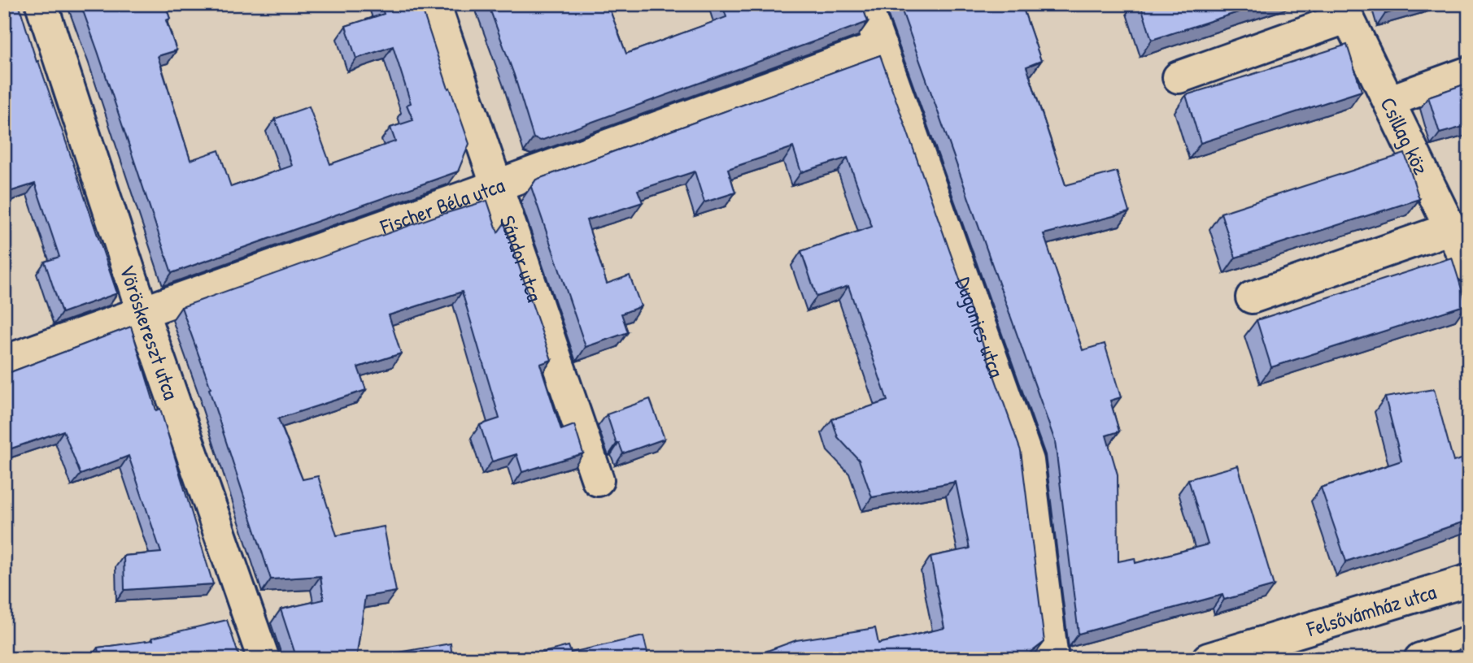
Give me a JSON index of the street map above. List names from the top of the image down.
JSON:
{
  "streets": {
    "street": [
      "Csillag köz",
      "Fischer Béla utca",
      "Sándor utca",
      "Dugonics utca",
      "Vöröskereszt utca",
      "Felsővámház utca"
    ]
  },
  "crossings": [
    ["Fischer Béla utca", "Sándor utca"],
    ["Fischer Béla utca", "Dugonics utca"],
    ["Fischer Béla utca", "Vöröskereszt utca"]
  ]
}
